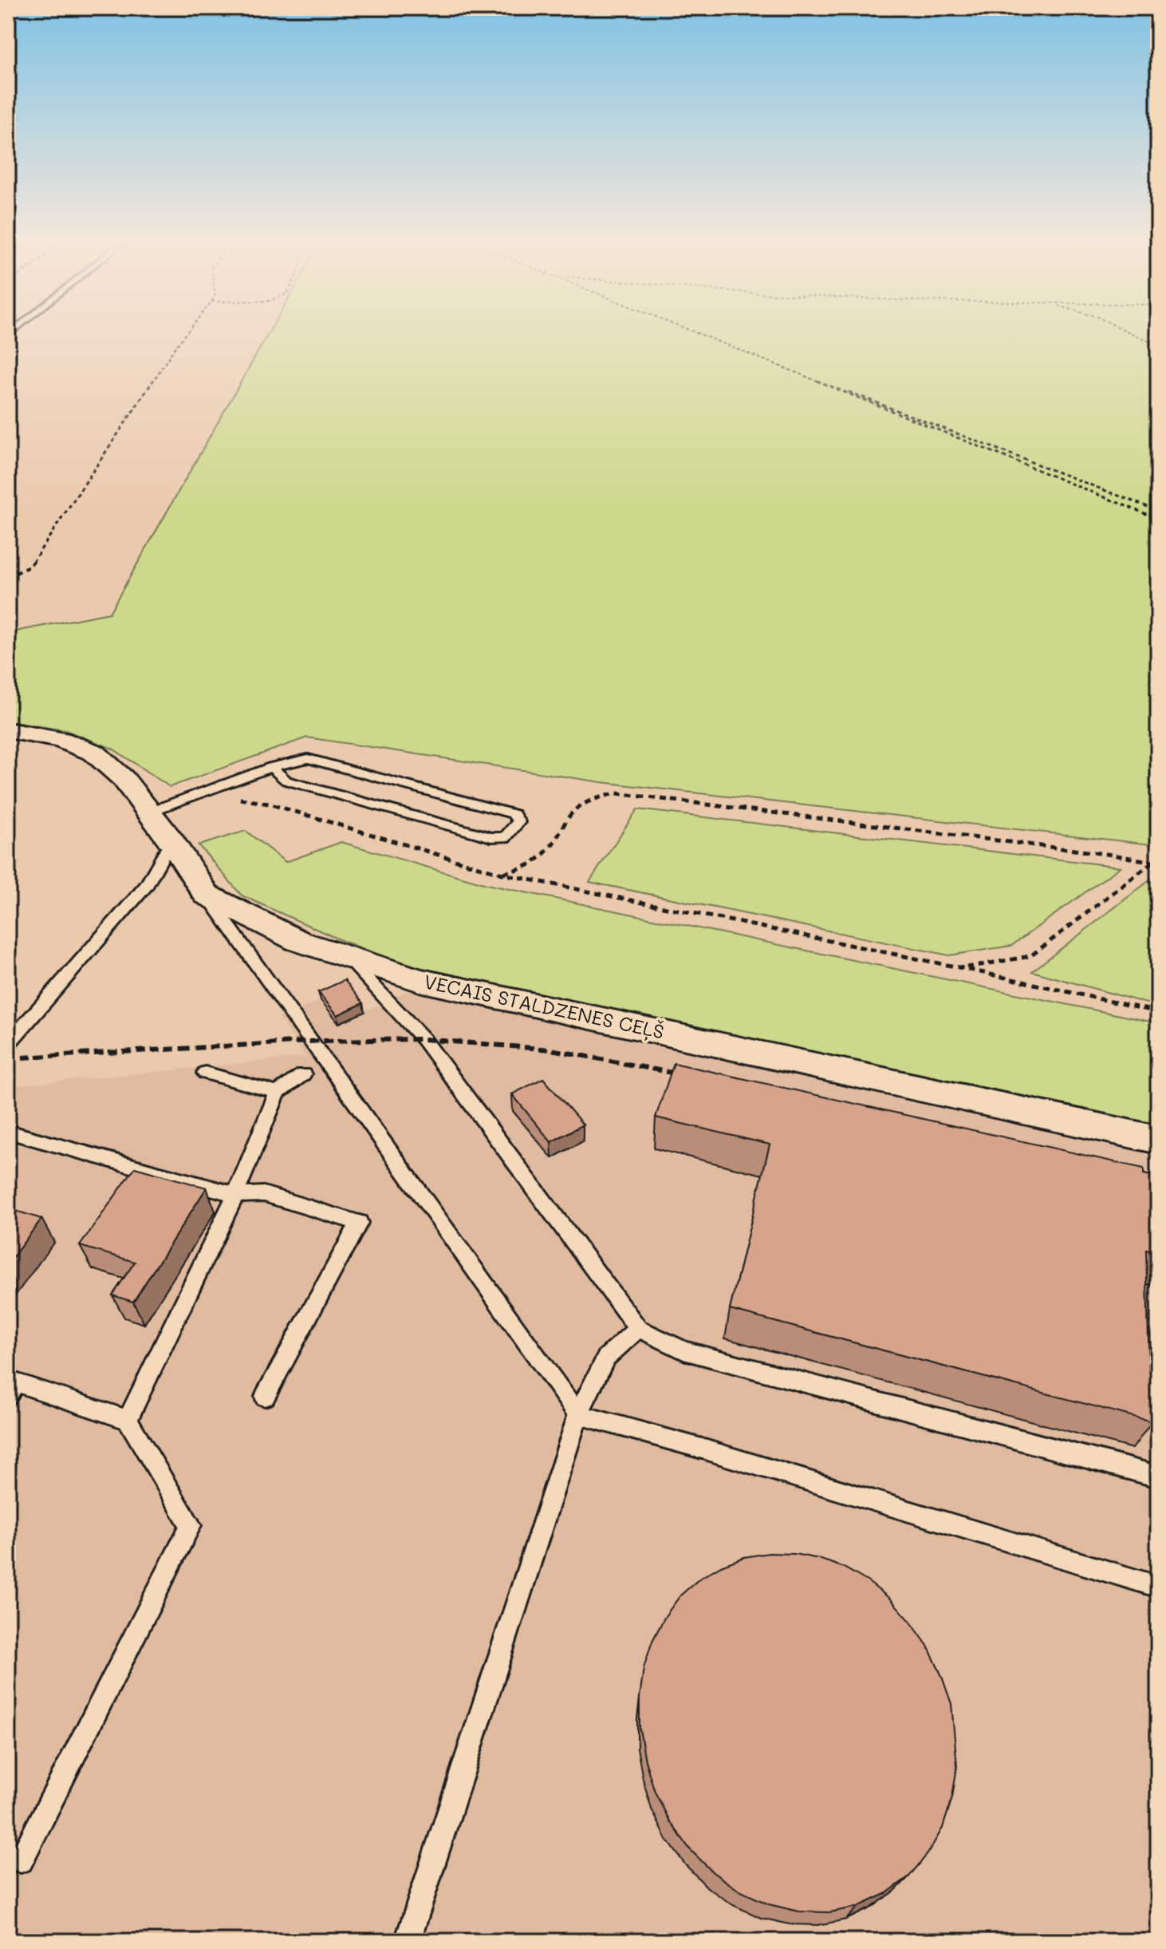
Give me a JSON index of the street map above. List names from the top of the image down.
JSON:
{
  "streets": {
    "street": ["VECAIS STALDZENES CEĻŠ"]
  }
}
